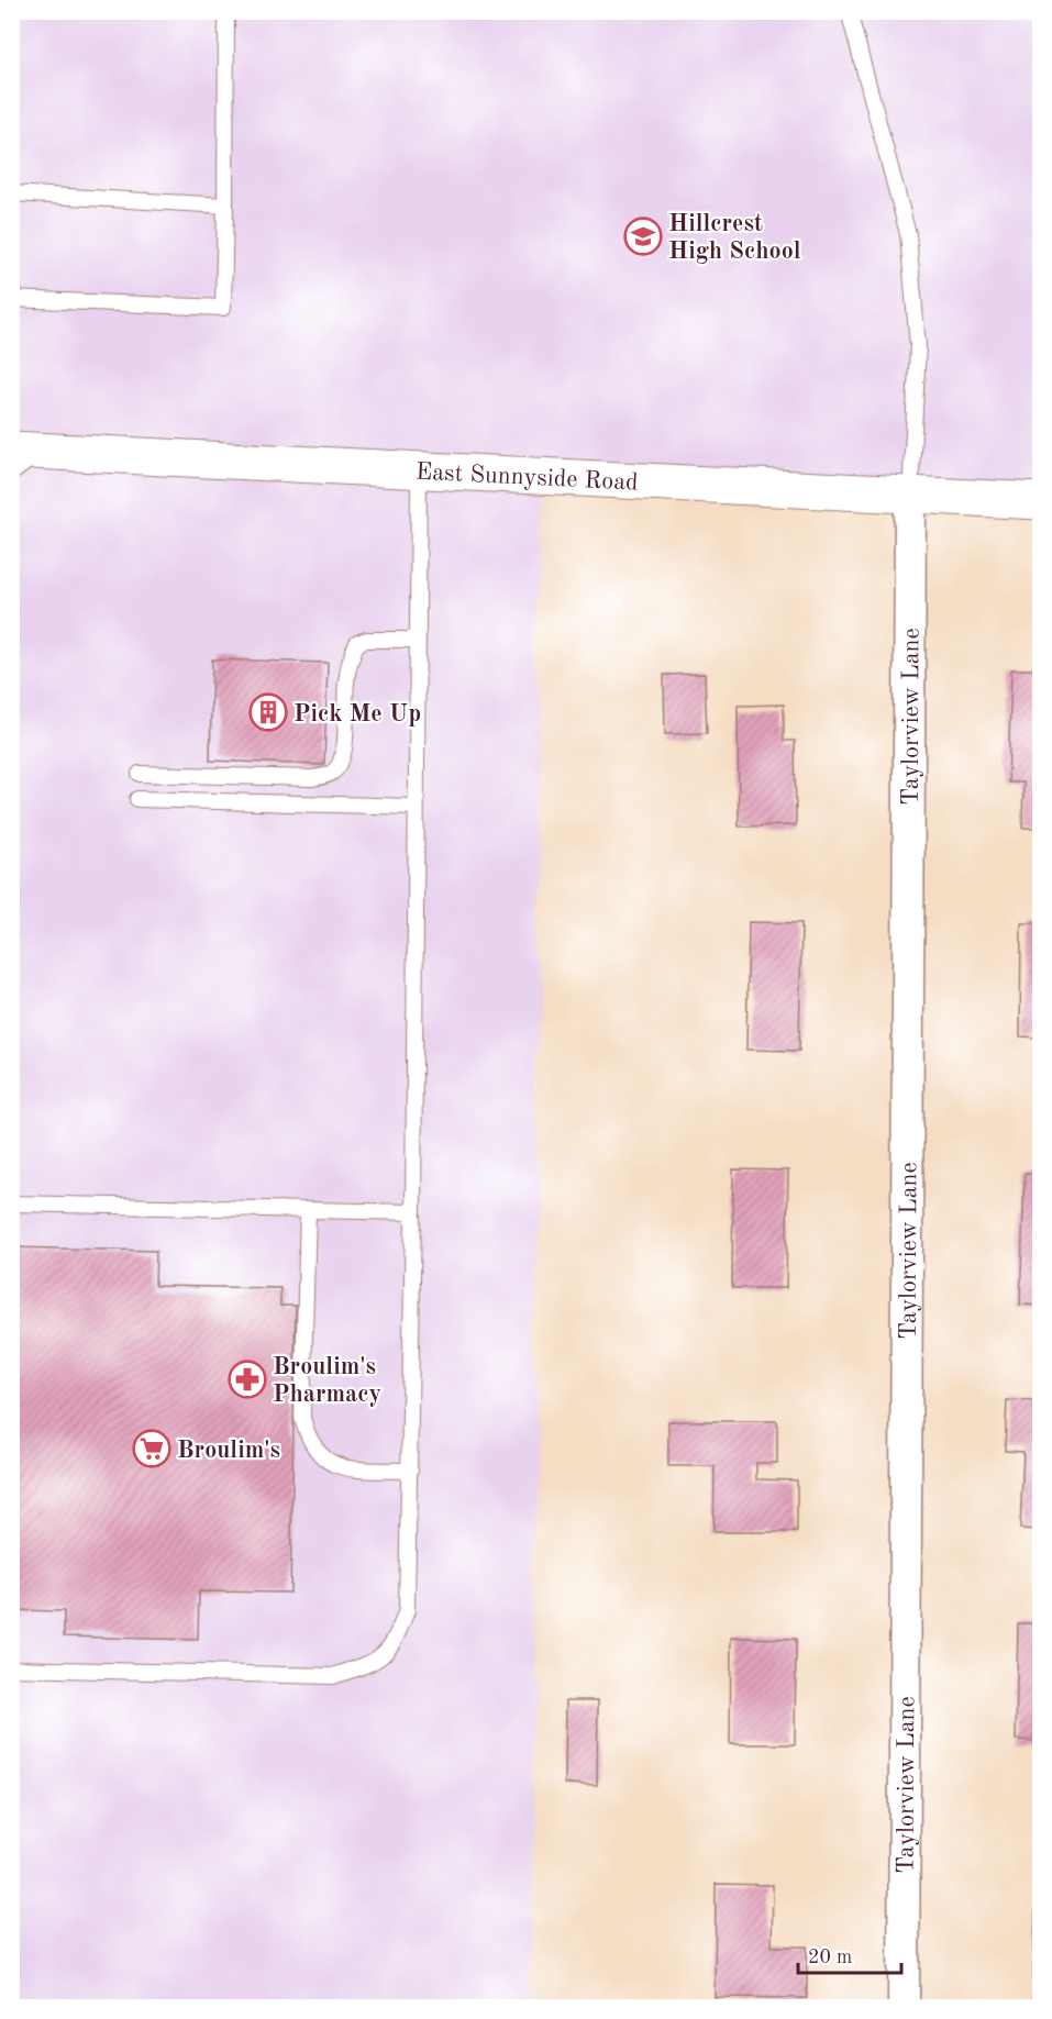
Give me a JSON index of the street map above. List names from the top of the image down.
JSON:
{
  "streets": {
    "main road": ["East Sunnyside Road"],
    "street": ["Taylorview Lane"]
  },
  "crossings": [
    ["East Sunnyside Road", "Taylorview Lane"]
  ],
  "places": {
    "school or university": ["Hillcrest High School"],
    "building": ["Pick Me Up"],
    "pharmacy": ["Broulim's Pharmacy"],
    "supermarket": ["Broulim's"]
  },
  "scale_bar": "20 m"
}
